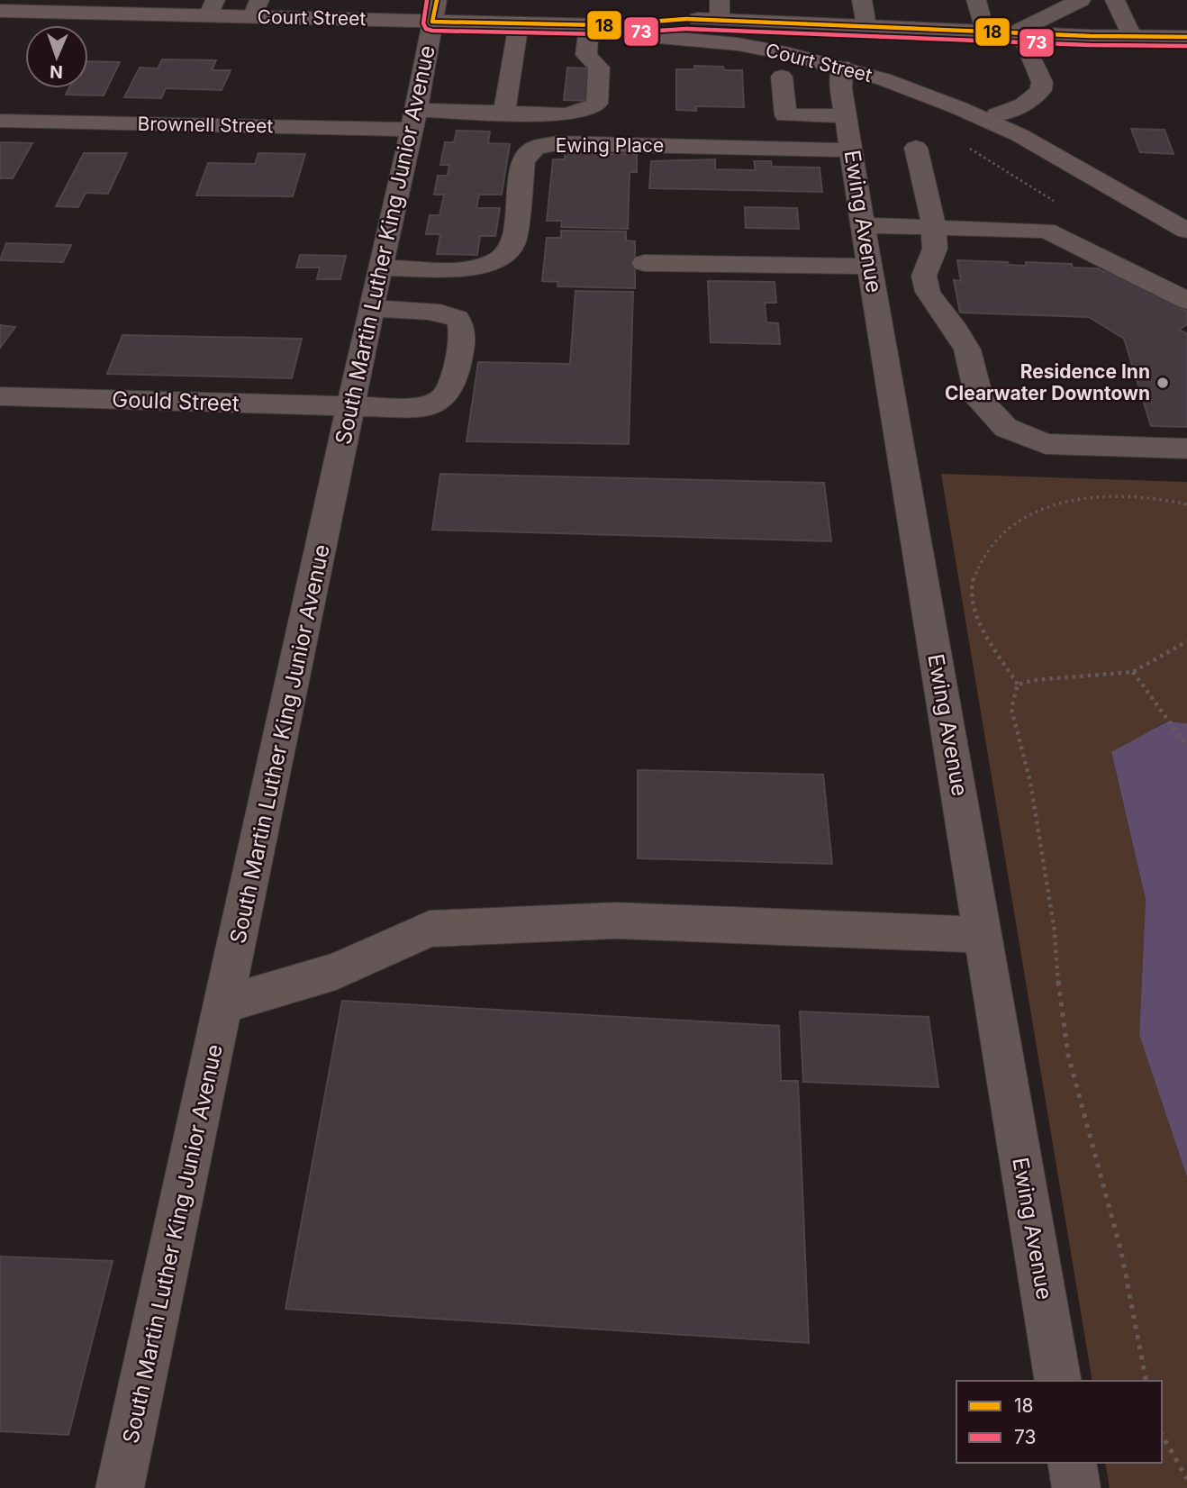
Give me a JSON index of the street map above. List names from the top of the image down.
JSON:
{
  "streets": {
    "main road": ["Court Street"],
    "street": [
      "Brownell Street",
      "Ewing Place",
      "Ewing Avenue",
      "South Martin Luther King Junior Avenue",
      "Gould Street"
    ]
  },
  "crossings": [
    ["Court Street", "Brownell Street"],
    ["Court Street", "Ewing Avenue"],
    ["Court Street", "South Martin Luther King Junior Avenue"],
    ["Brownell Street", "South Martin Luther King Junior Avenue"],
    ["Ewing Place", "Ewing Avenue"],
    ["Ewing Place", "South Martin Luther King Junior Avenue"],
    ["South Martin Luther King Junior Avenue", "Gould Street"]
  ],
  "places": ["Residence Inn Clearwater Downtown"],
  "lines": ["transit line 18", "transit line 73"],
  "legend": ["18", "73"],
  "north": "bottom"
}
